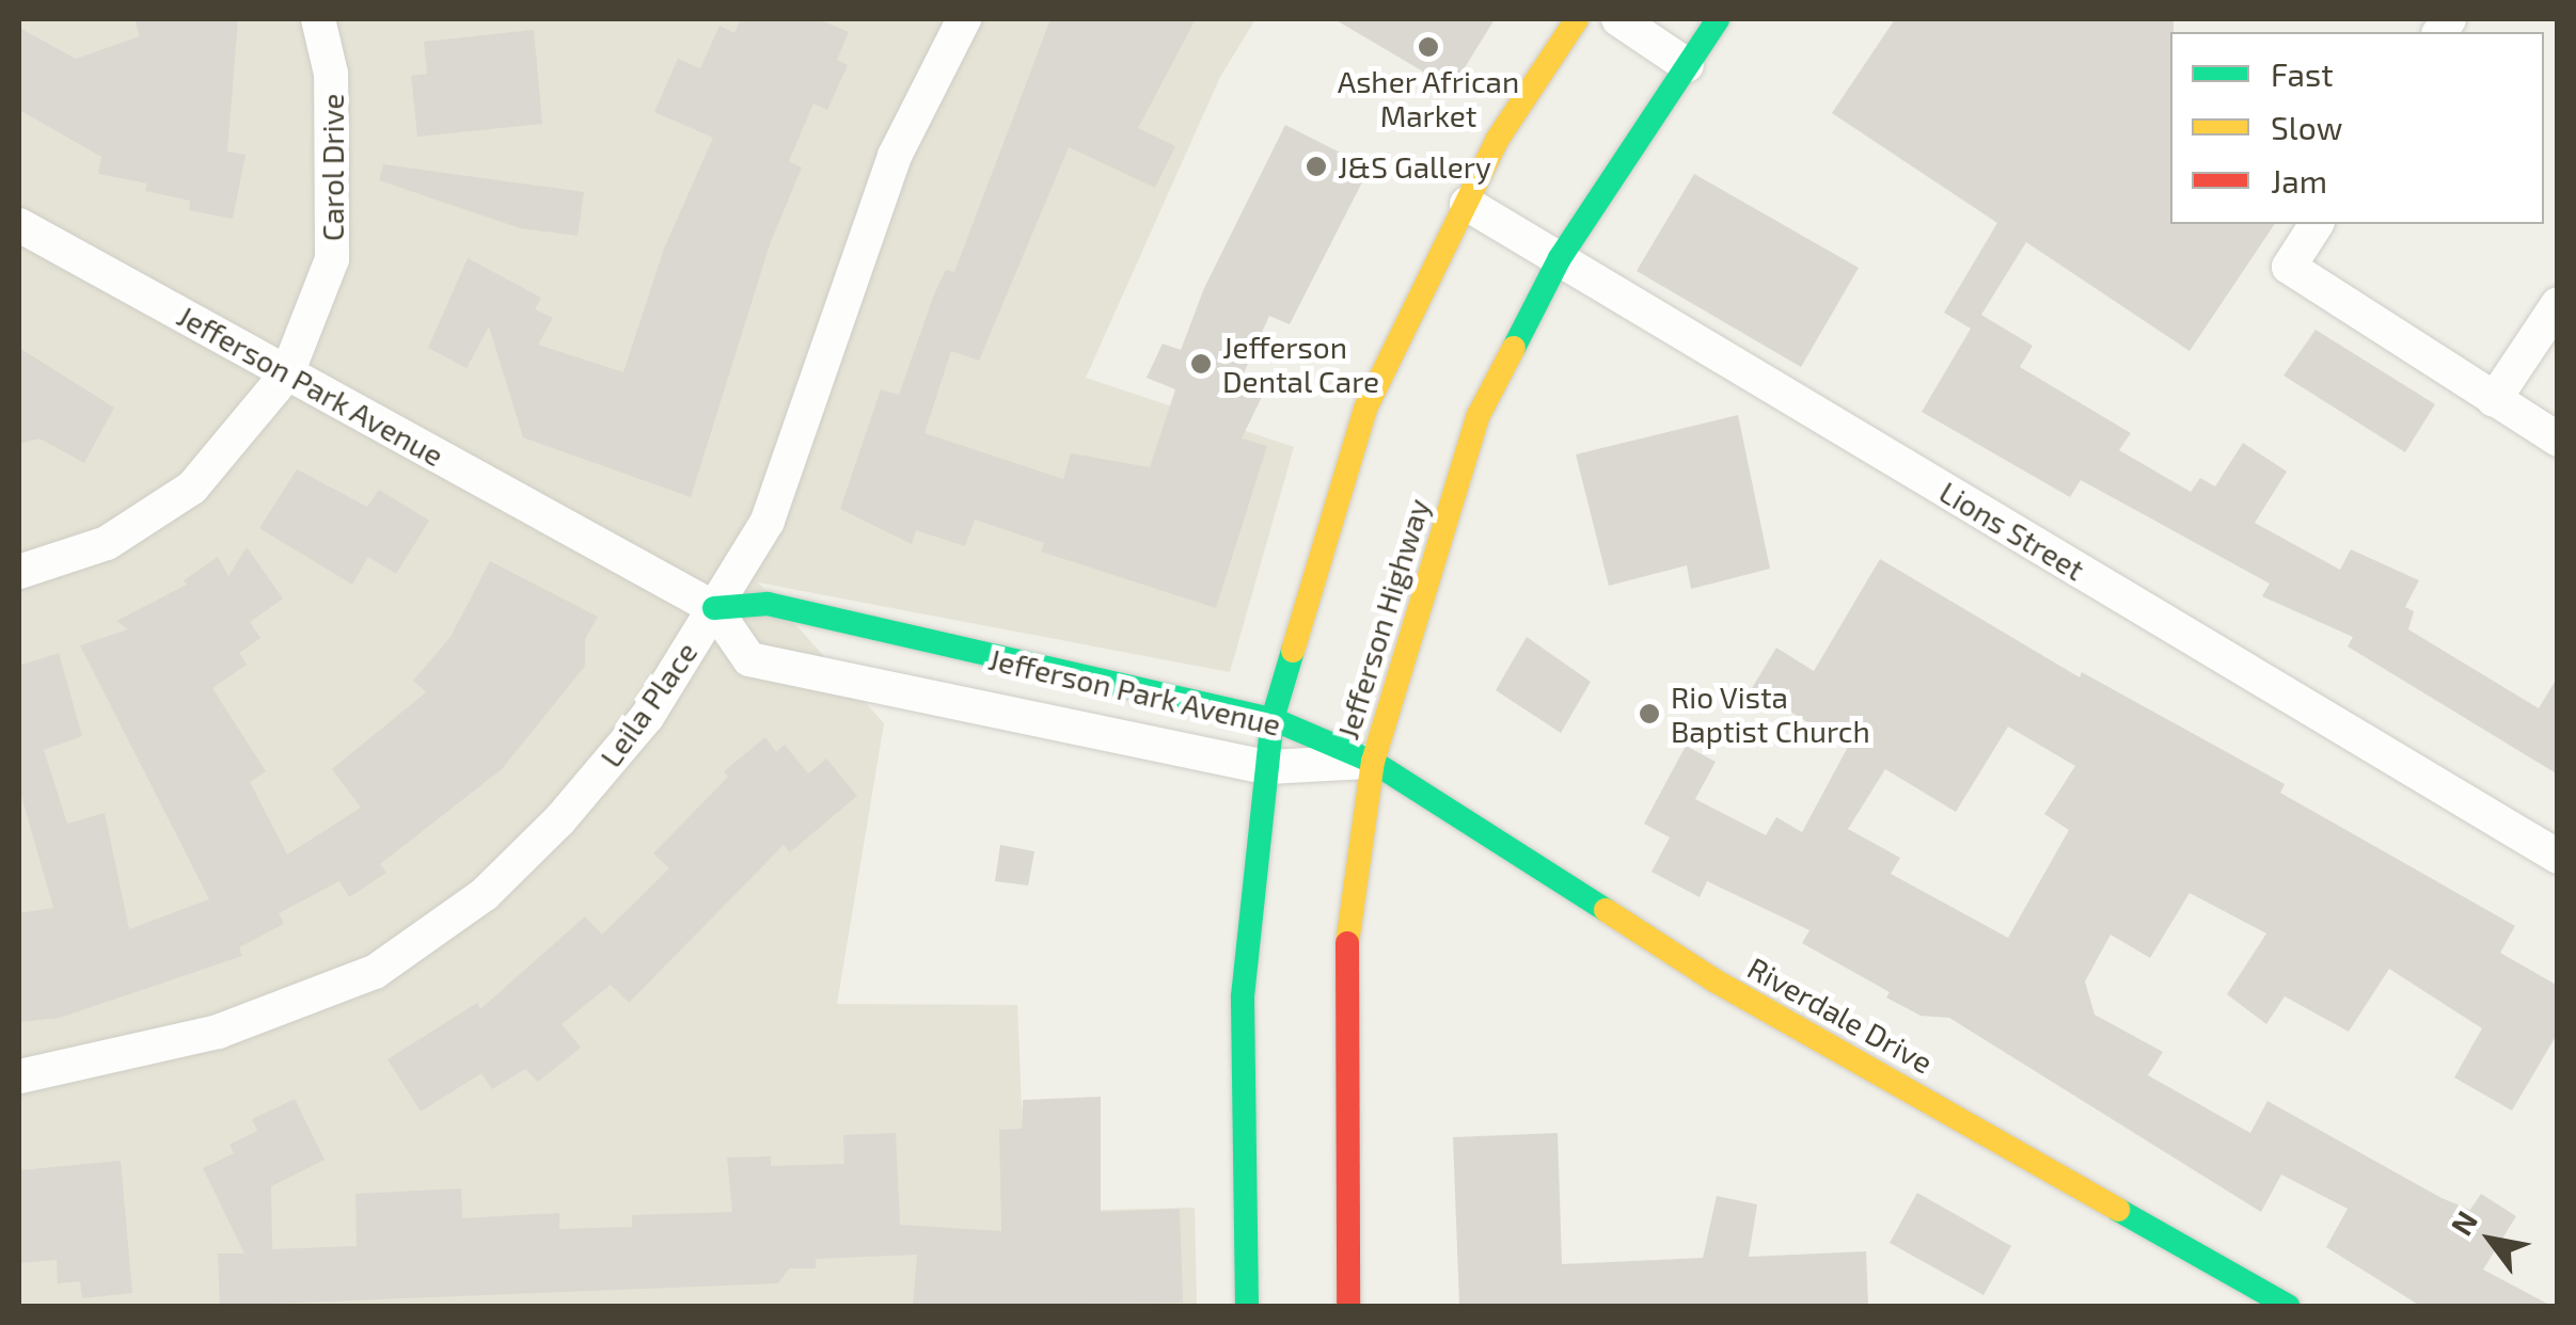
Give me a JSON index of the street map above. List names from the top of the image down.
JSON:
{
  "streets": {
    "main road": ["Jefferson Park Avenue", "Jefferson Highway", "Riverdale Drive"],
    "street": ["Carol Drive", "Lions Street", "Leila Place"]
  },
  "crossings": [
    ["Carol Drive", "Jefferson Park Avenue"],
    ["Jefferson Park Avenue", "Jefferson Highway"],
    ["Jefferson Park Avenue", "Leila Place"],
    ["Jefferson Park Avenue", "Riverdale Drive"],
    ["Lions Street", "Jefferson Highway"],
    ["Jefferson Highway", "Riverdale Drive"]
  ],
  "places": [
    "Asher African Market",
    "J&S Gallery",
    "Jefferson Dental Care",
    "Rio Vista Baptist Church"
  ],
  "legend": ["Fast", "Slow", "Jam"],
  "north": "top left"
}
